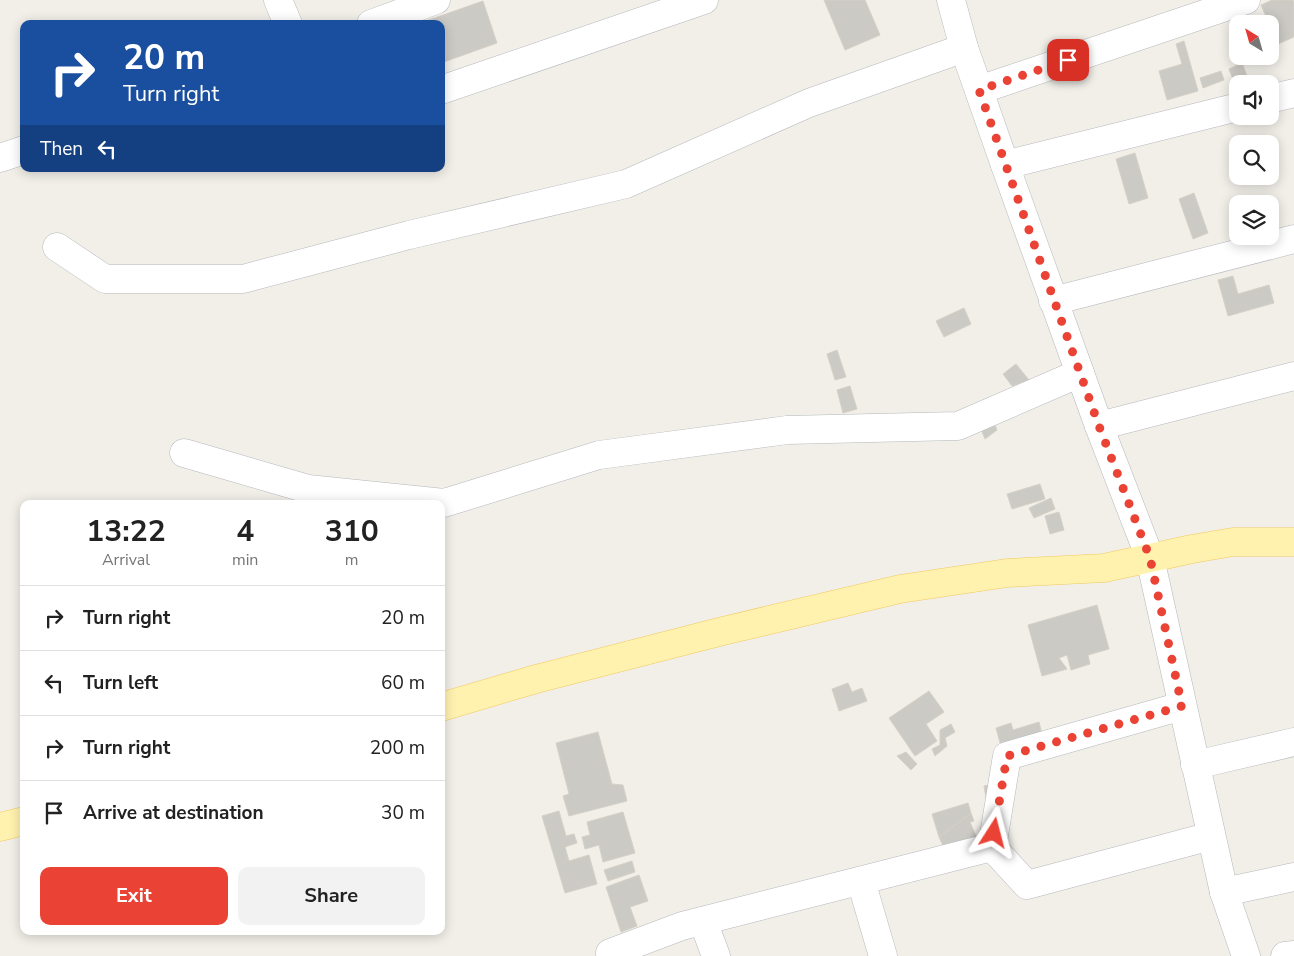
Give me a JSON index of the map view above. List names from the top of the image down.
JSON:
{
  "north": "top left",
  "page": {
    "turn": ["20 m", "Turn right"],
    "then": "Then",
    "eta": [
      "13:22",
      "Arrival",
      "4",
      "min",
      "310",
      "m"
    ],
    "list": [
      {
        "name": "Turn right",
        "value": "20 m"
      },
      {
        "name": "Turn left",
        "value": "60 m"
      },
      {
        "name": "Turn right",
        "value": "200 m"
      },
      {
        "name": "Arrive at destination",
        "value": "30 m"
      }
    ],
    "buttons": ["Exit", "Share"]
  }
}
